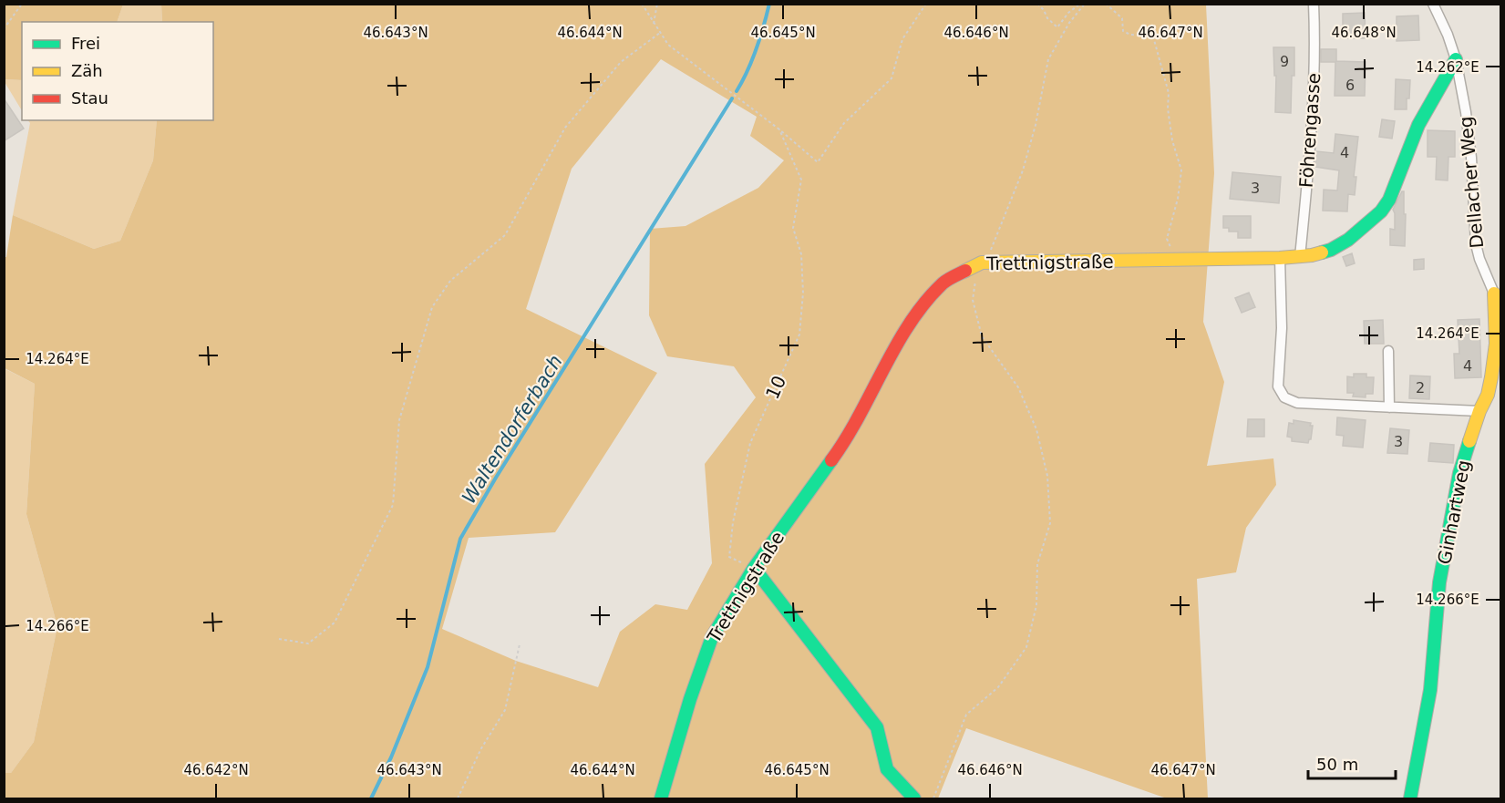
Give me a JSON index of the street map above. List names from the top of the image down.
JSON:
{
  "streets": {
    "street": [
      "Föhrengasse",
      "Dellacher Weg",
      "Trettnigstraße",
      "Ginhartweg"
    ],
    "path": ["10"]
  },
  "crossings": [
    ["Föhrengasse", "Trettnigstraße"],
    ["Dellacher Weg", "Trettnigstraße"],
    ["Dellacher Weg", "Ginhartweg"],
    ["Trettnigstraße", "10"]
  ],
  "water": ["Waltendorferbach"],
  "house_numbers": [
    "9",
    "6",
    "4",
    "3",
    "4",
    "2",
    "3"
  ],
  "legend": ["Frei", "Zäh", "Stau"],
  "scale_bar": "50 m",
  "coordinates": [
    "46.643°N",
    "46.644°N",
    "46.645°N",
    "46.646°N",
    "46.647°N",
    "46.648°N",
    "14.262°E",
    "14.264°E",
    "14.266°E",
    "46.642°N"
  ]
}
